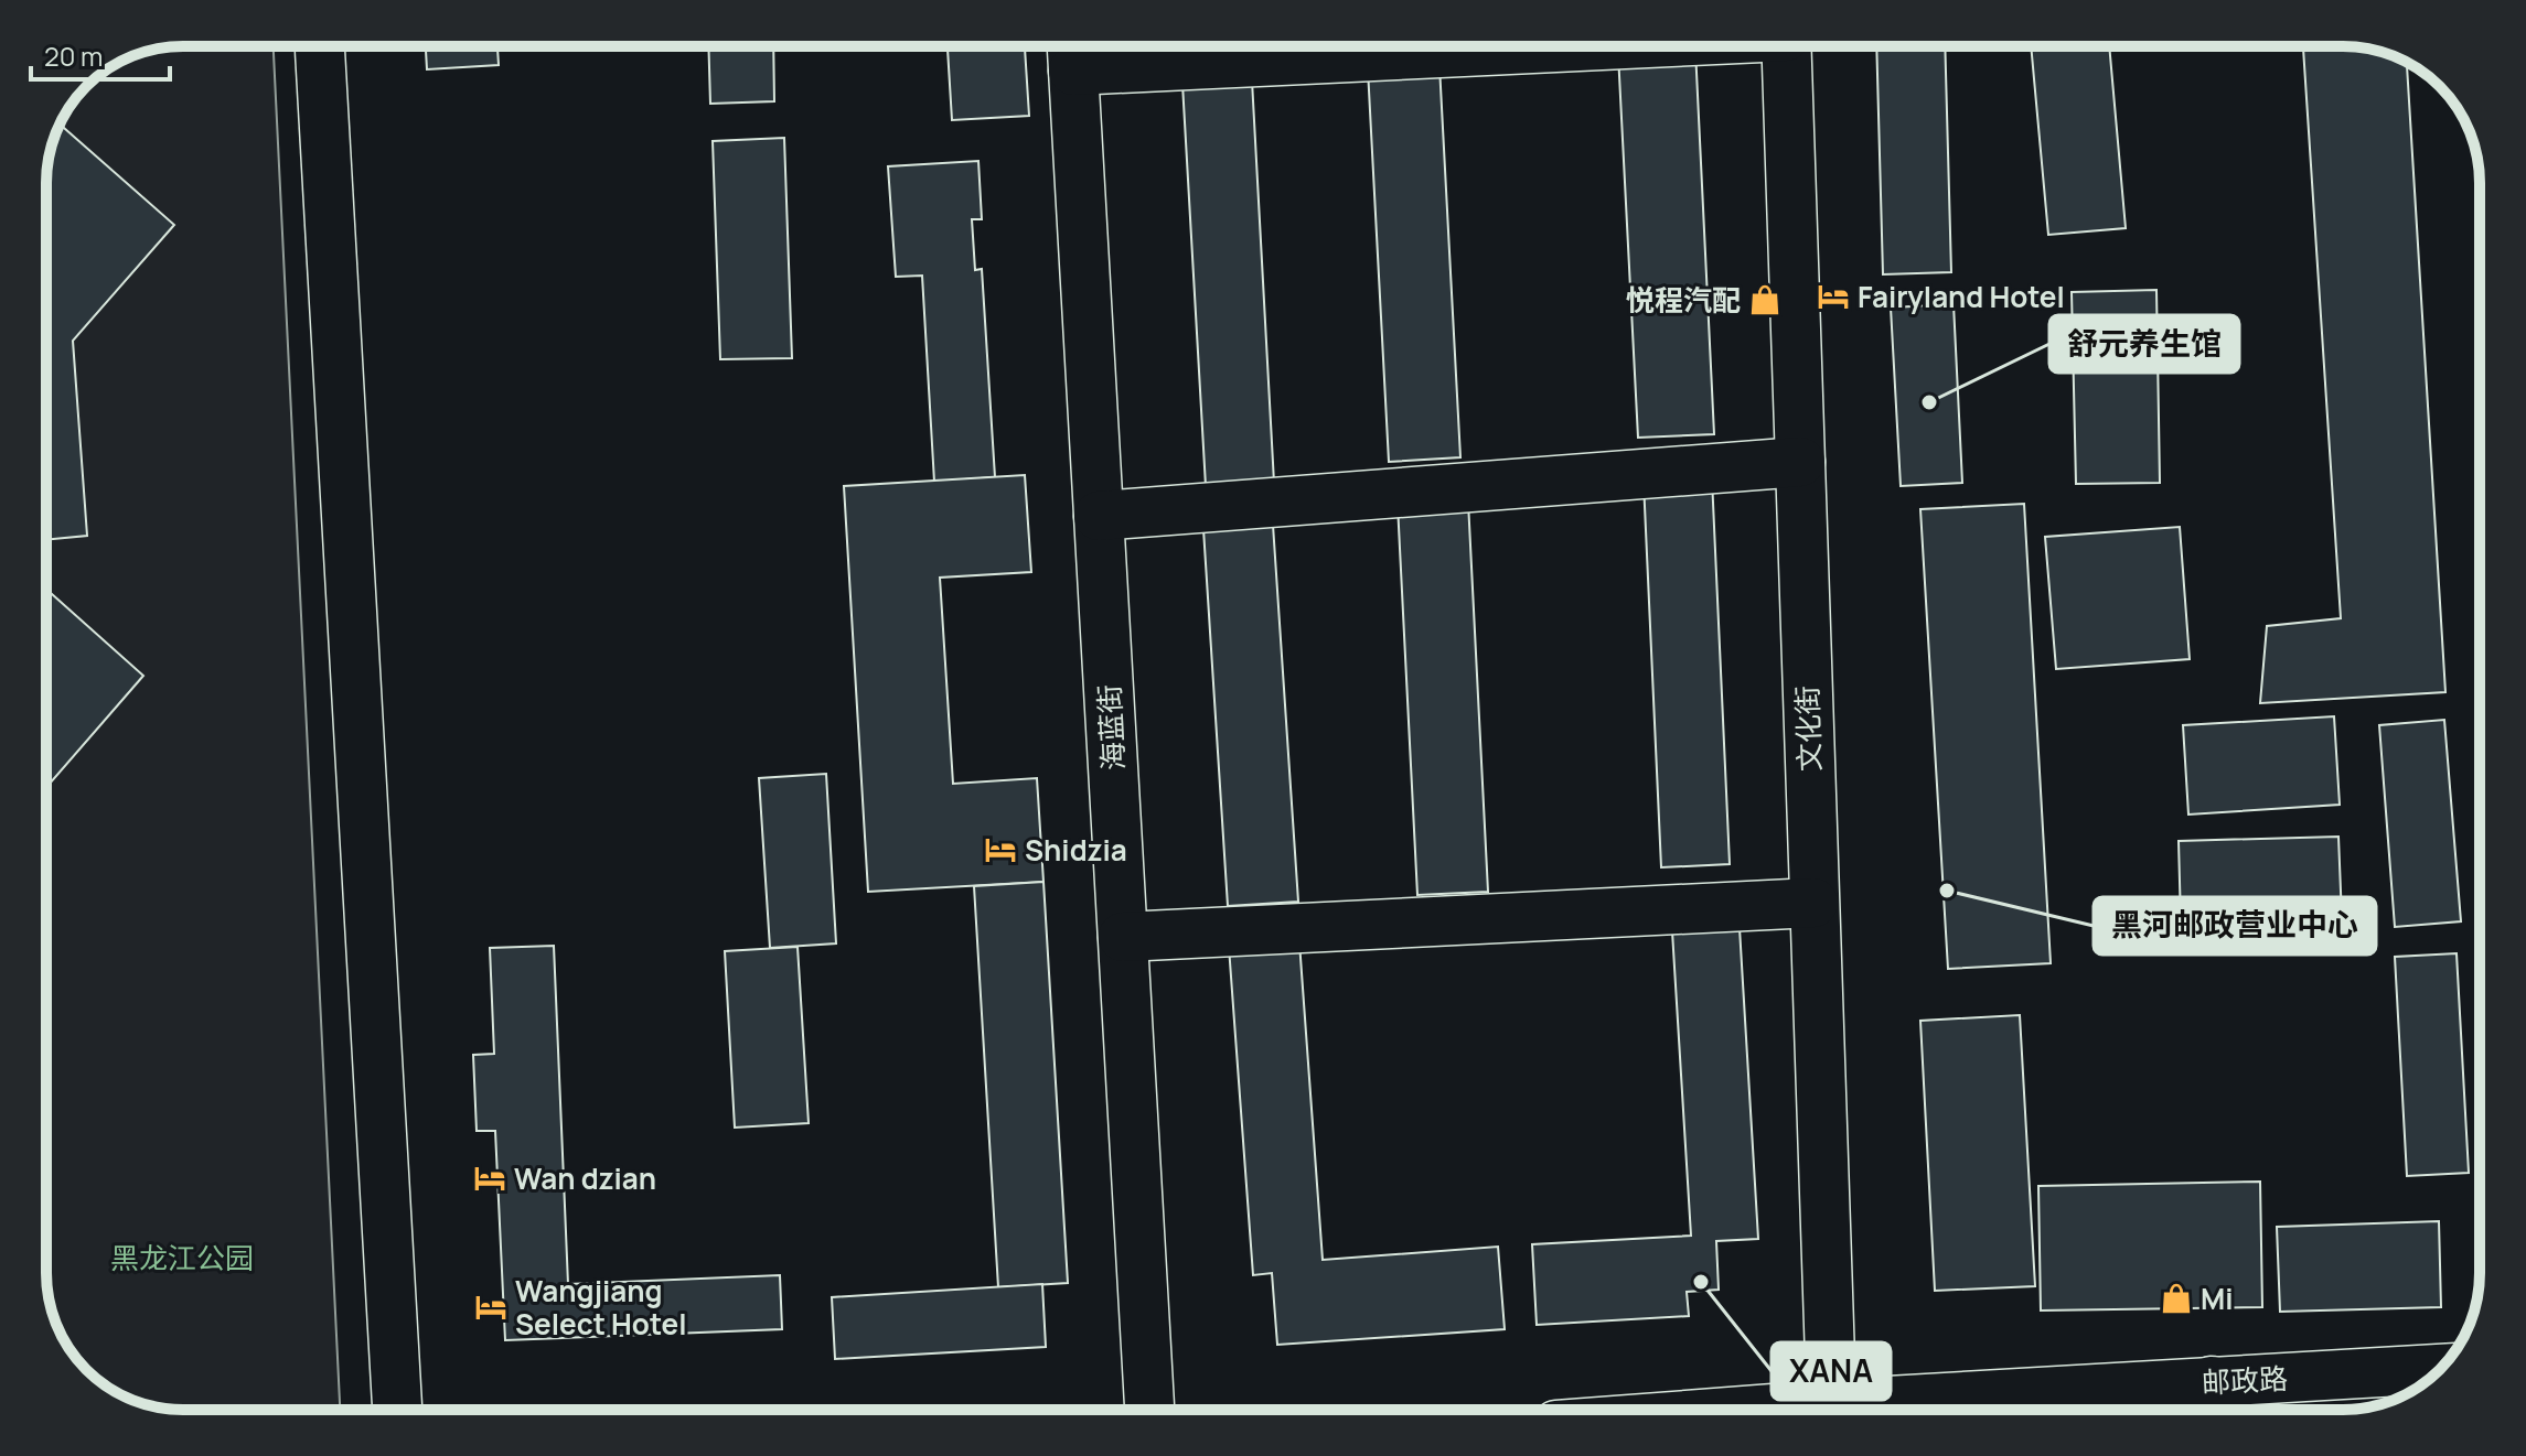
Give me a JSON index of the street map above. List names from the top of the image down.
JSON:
{
  "streets": {
    "street": ["海蓝街", "文化街", "邮政路"]
  },
  "parks": ["黑龙江公园"],
  "places": {
    "hotel": [
      "Fairyland Hotel",
      "Shidzia",
      "Wan dzian",
      "Wangjiang Select Hotel"
    ],
    "shop": ["悦程汽配", "Mi"],
    "other": ["舒元养生馆", "黑河邮政营业中心", "XANA"]
  },
  "scale_bar": "20 m"
}
